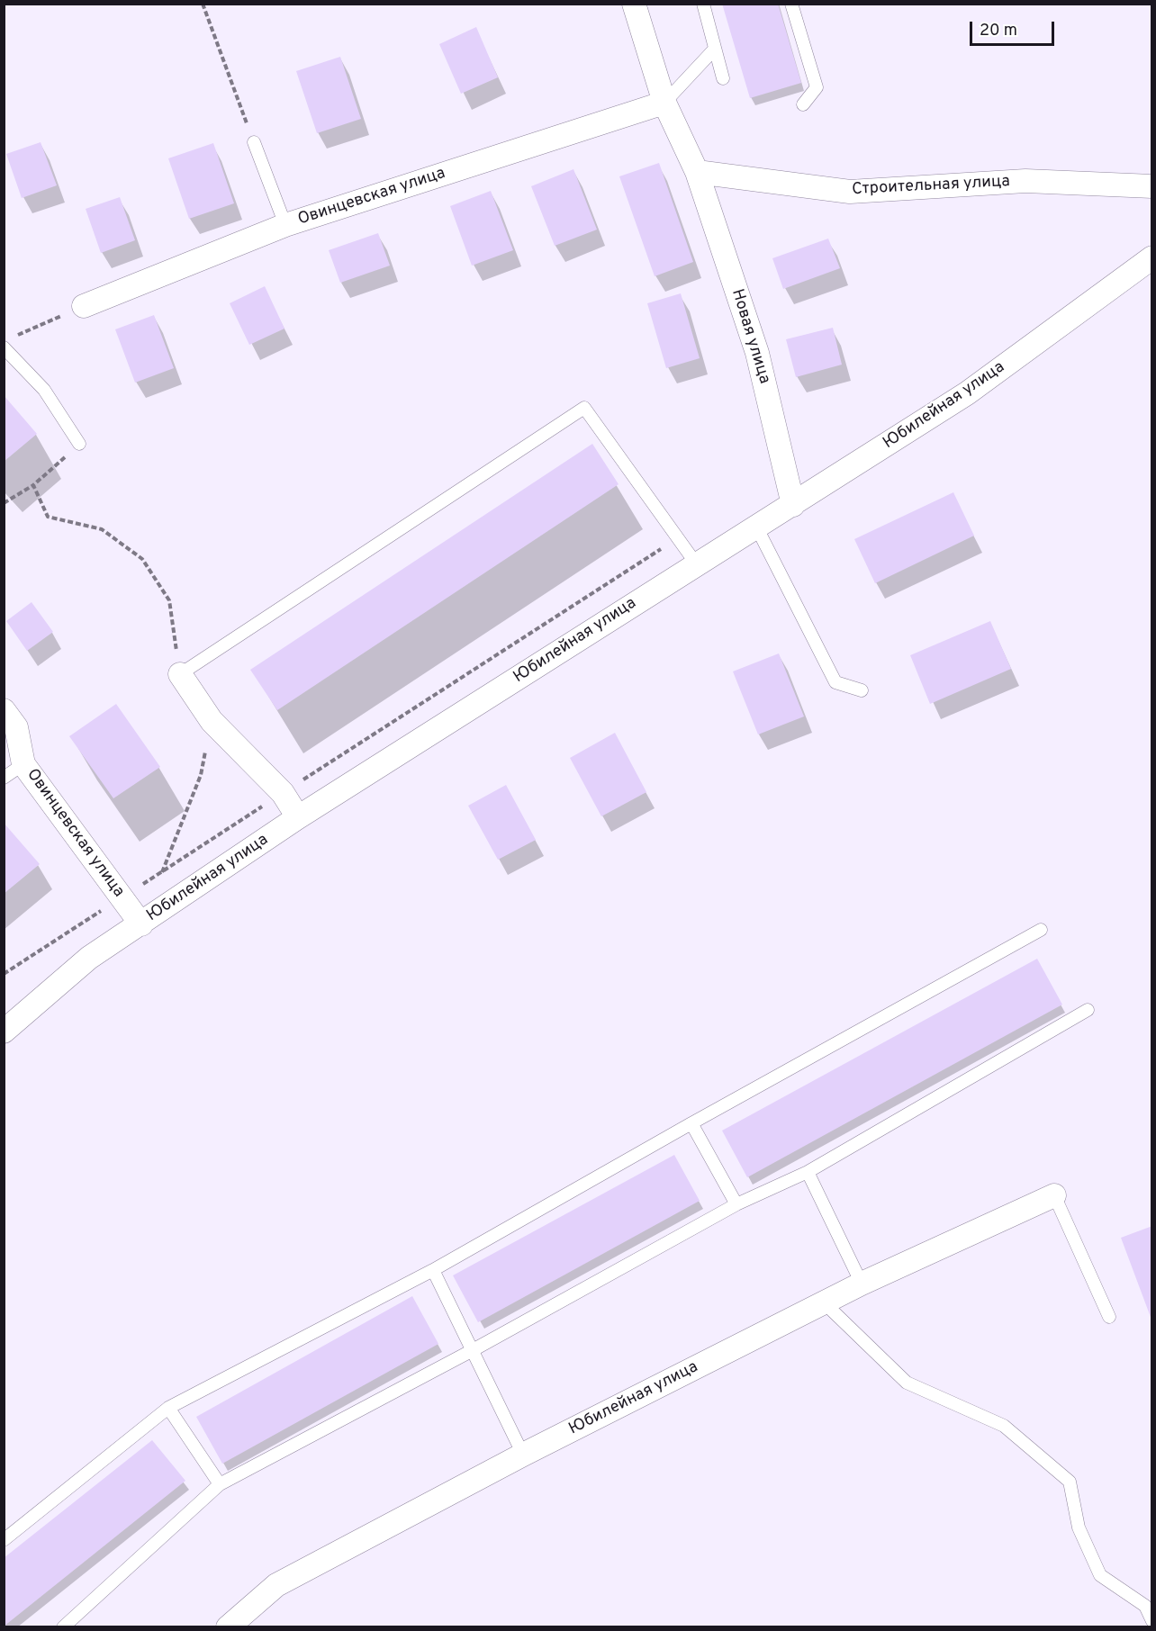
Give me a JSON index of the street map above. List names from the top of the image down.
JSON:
{
  "streets": {
    "street": [
      "Строительная улица",
      "Овинцевская улица",
      "Новая улица",
      "Юбилейная улица"
    ]
  },
  "crossings": [
    ["Строительная улица", "Новая улица"],
    ["Овинцевская улица", "Юбилейная улица"],
    ["Новая улица", "Юбилейная улица"]
  ],
  "scale_bar": "20 m"
}
